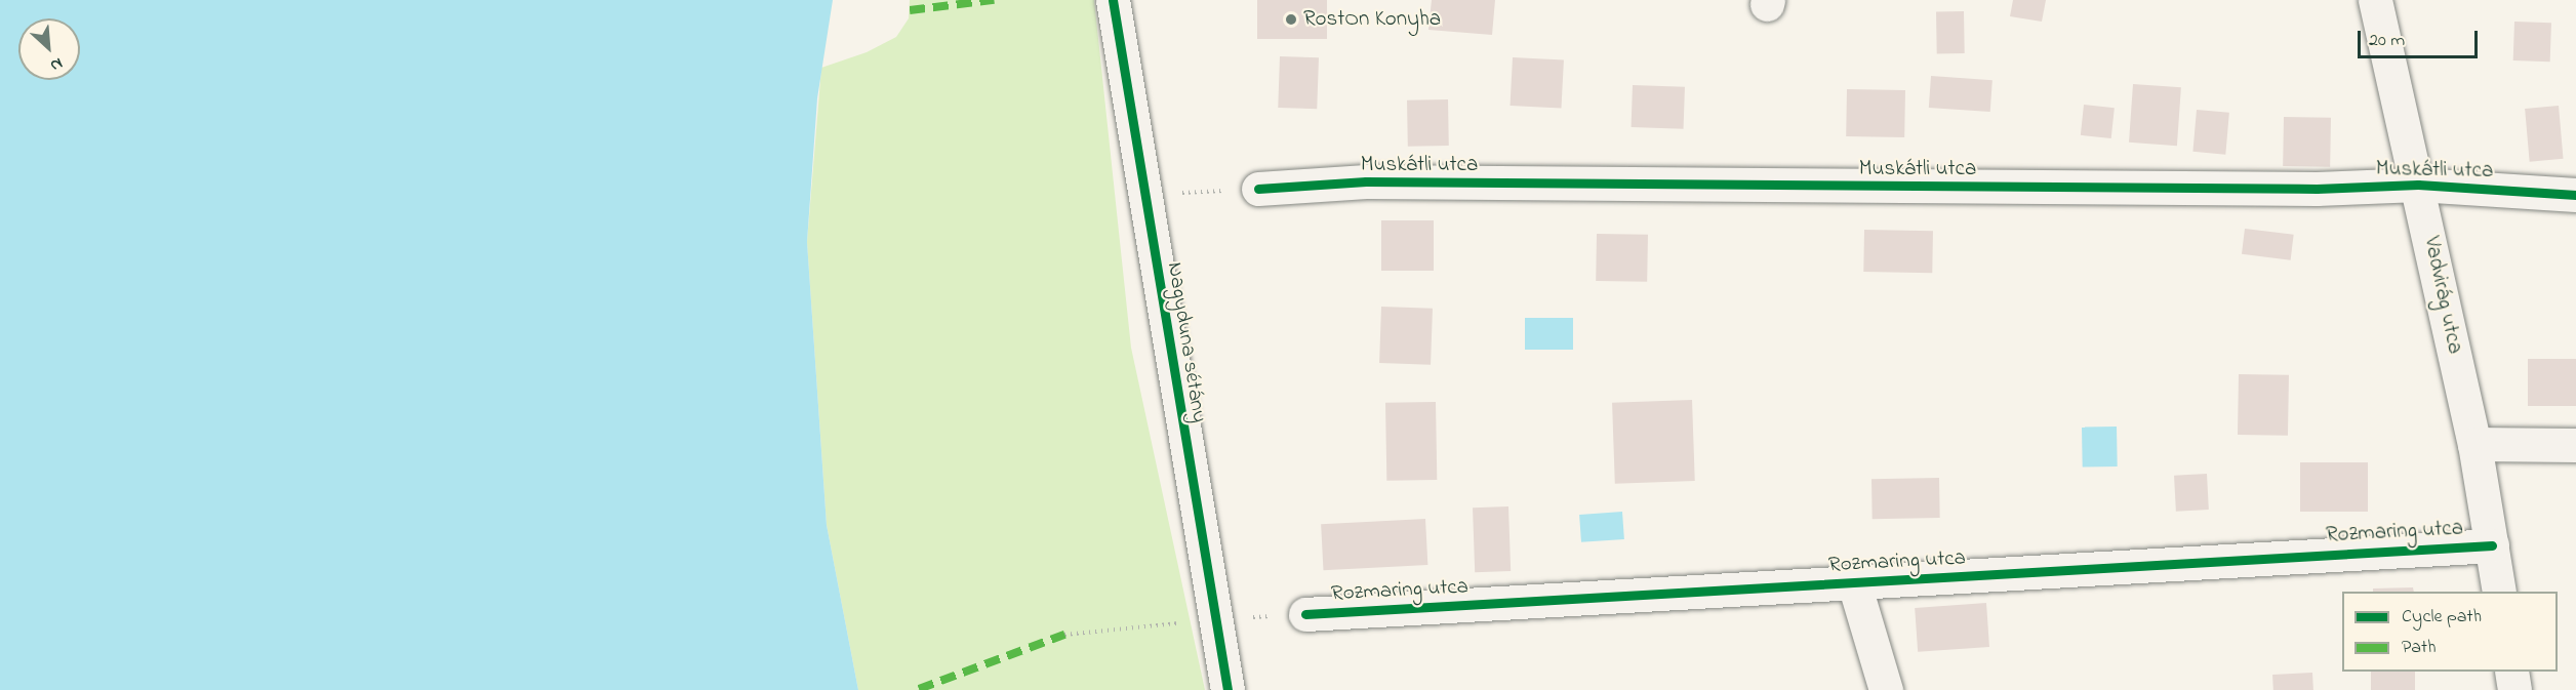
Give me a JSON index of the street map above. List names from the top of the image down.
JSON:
{
  "streets": {
    "street": [
      "Muskátli utca",
      "Vadvirág utca",
      "Nagyduna sétány",
      "Rozmaring utca"
    ]
  },
  "crossings": [
    ["Muskátli utca", "Vadvirág utca"],
    ["Vadvirág utca", "Rozmaring utca"],
    ["Nagyduna sétány", "Rozmaring utca"]
  ],
  "places": ["RostOn Konyha"],
  "legend": ["Cycle path", "Path"],
  "scale_bar": "20 m",
  "north": "bottom right"
}
